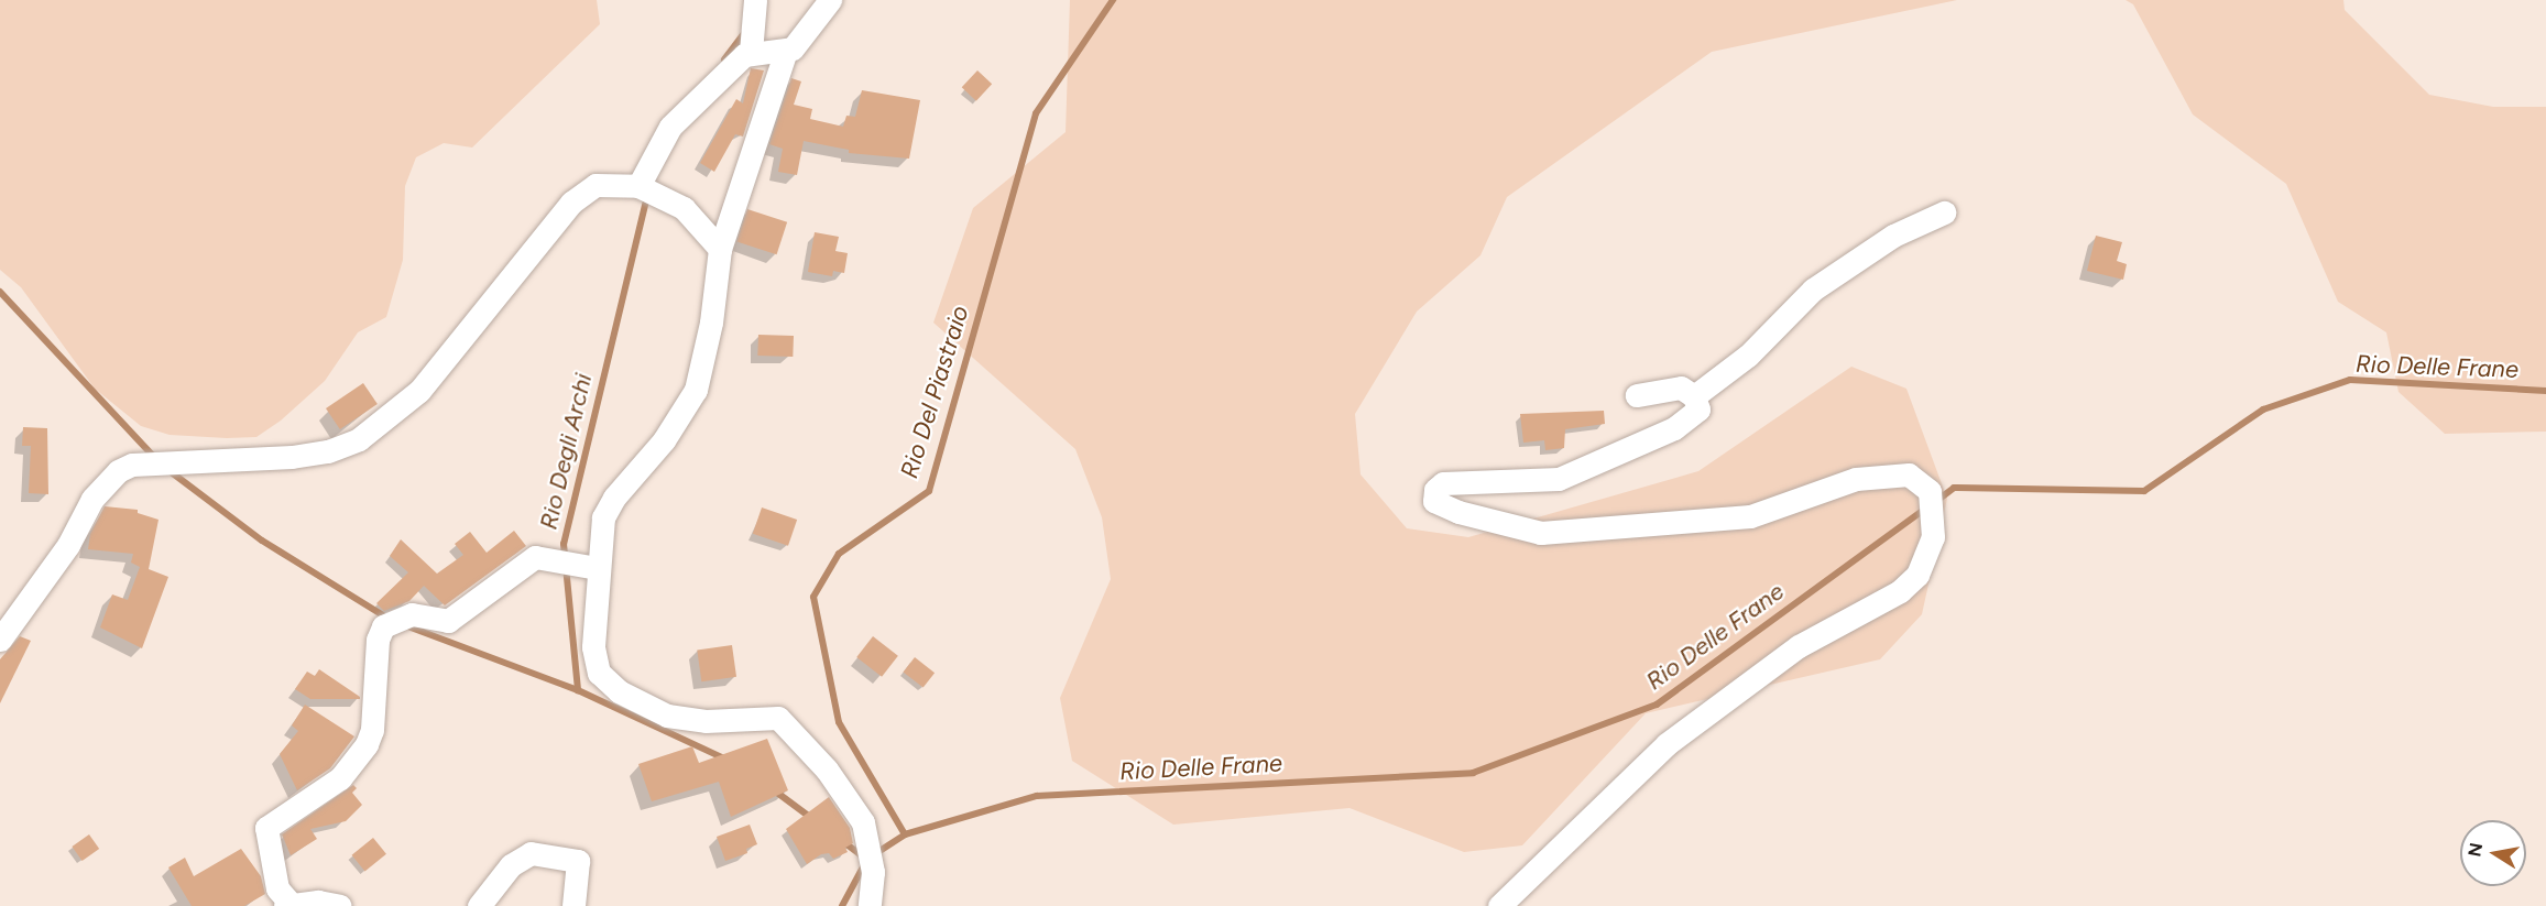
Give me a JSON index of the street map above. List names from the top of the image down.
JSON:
{
  "water": ["Rio Delle Frane", "Rio Del Piastraio", "Rio Degli Archi"],
  "north": "left"
}
